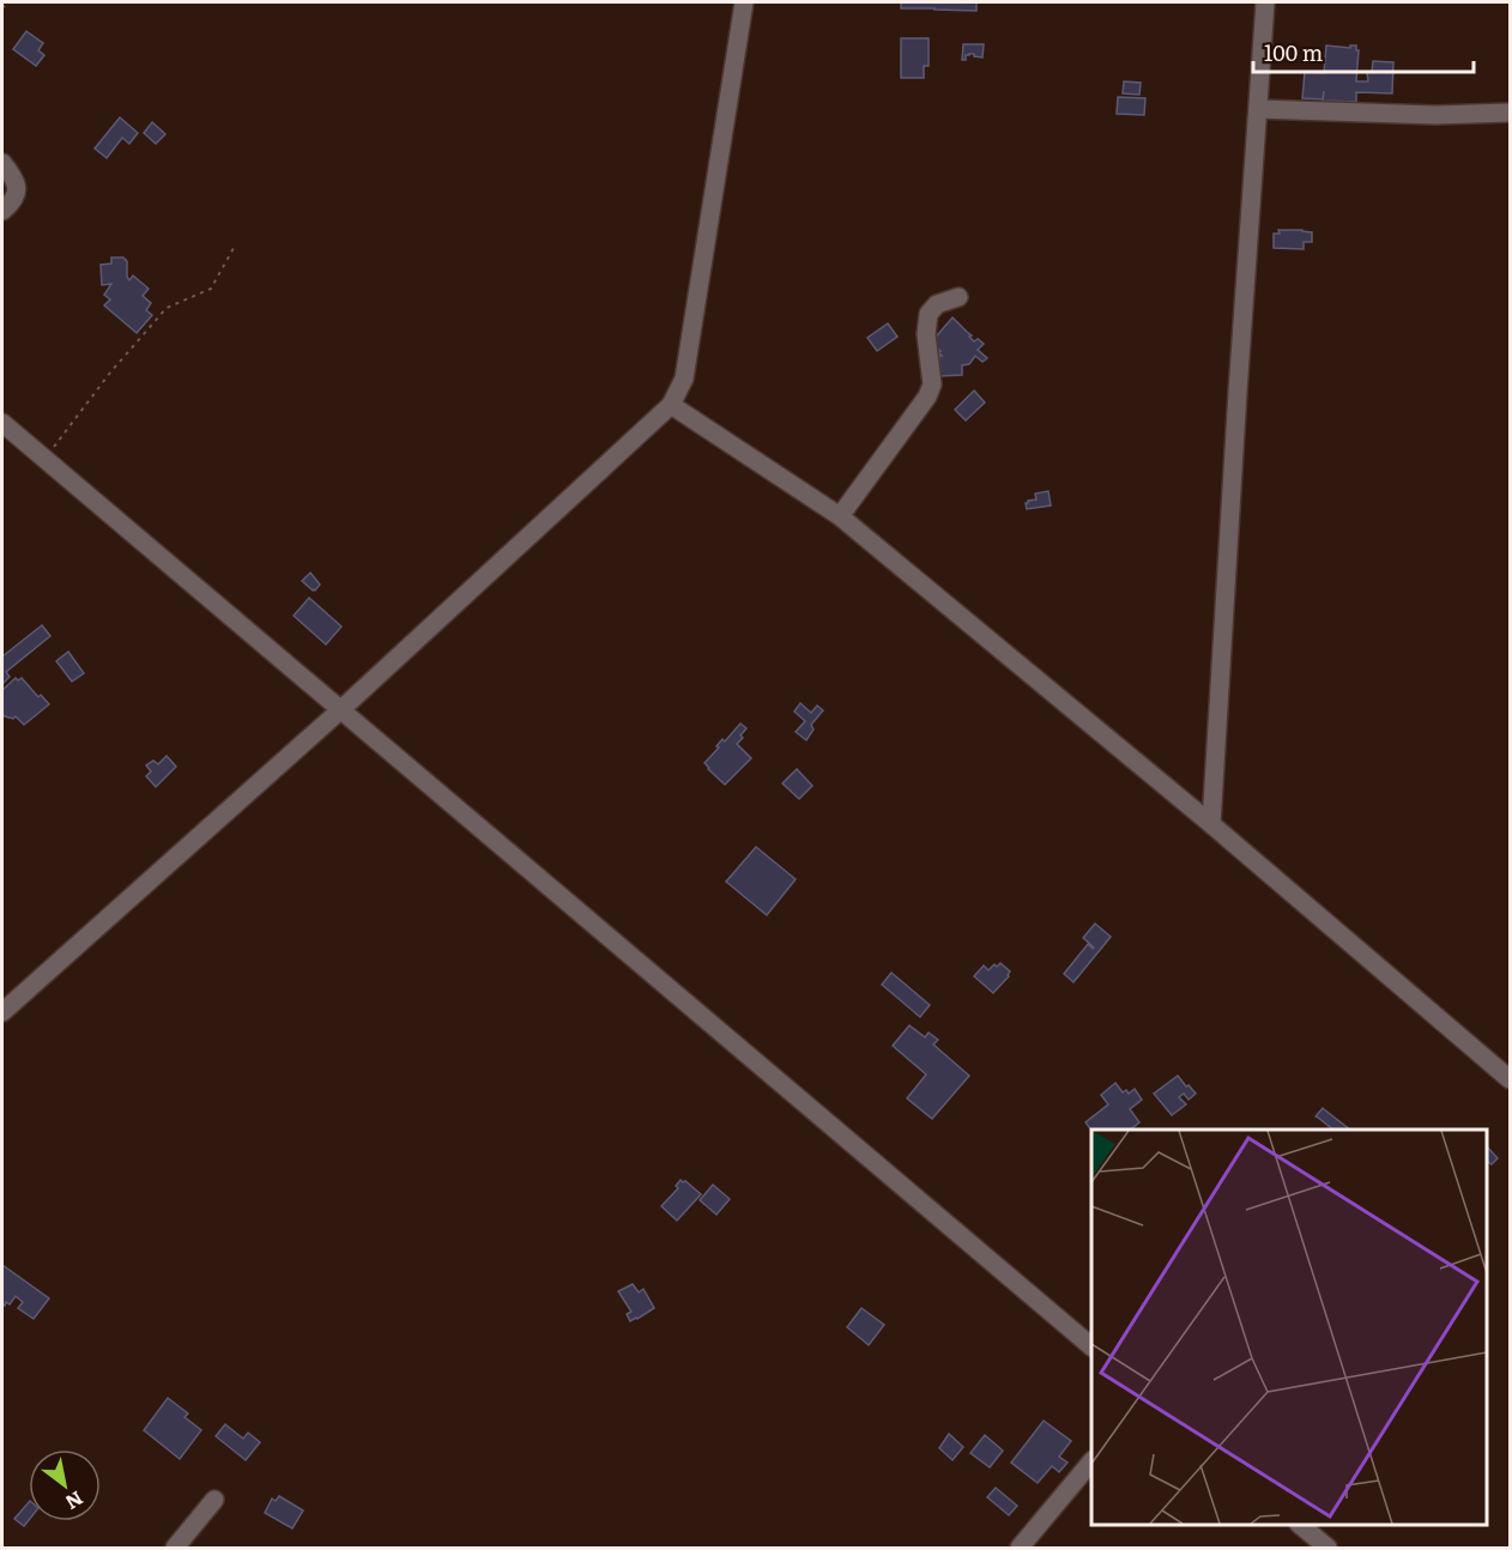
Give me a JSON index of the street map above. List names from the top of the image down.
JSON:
{
  "scale_bar": "100 m",
  "north": "bottom right"
}
